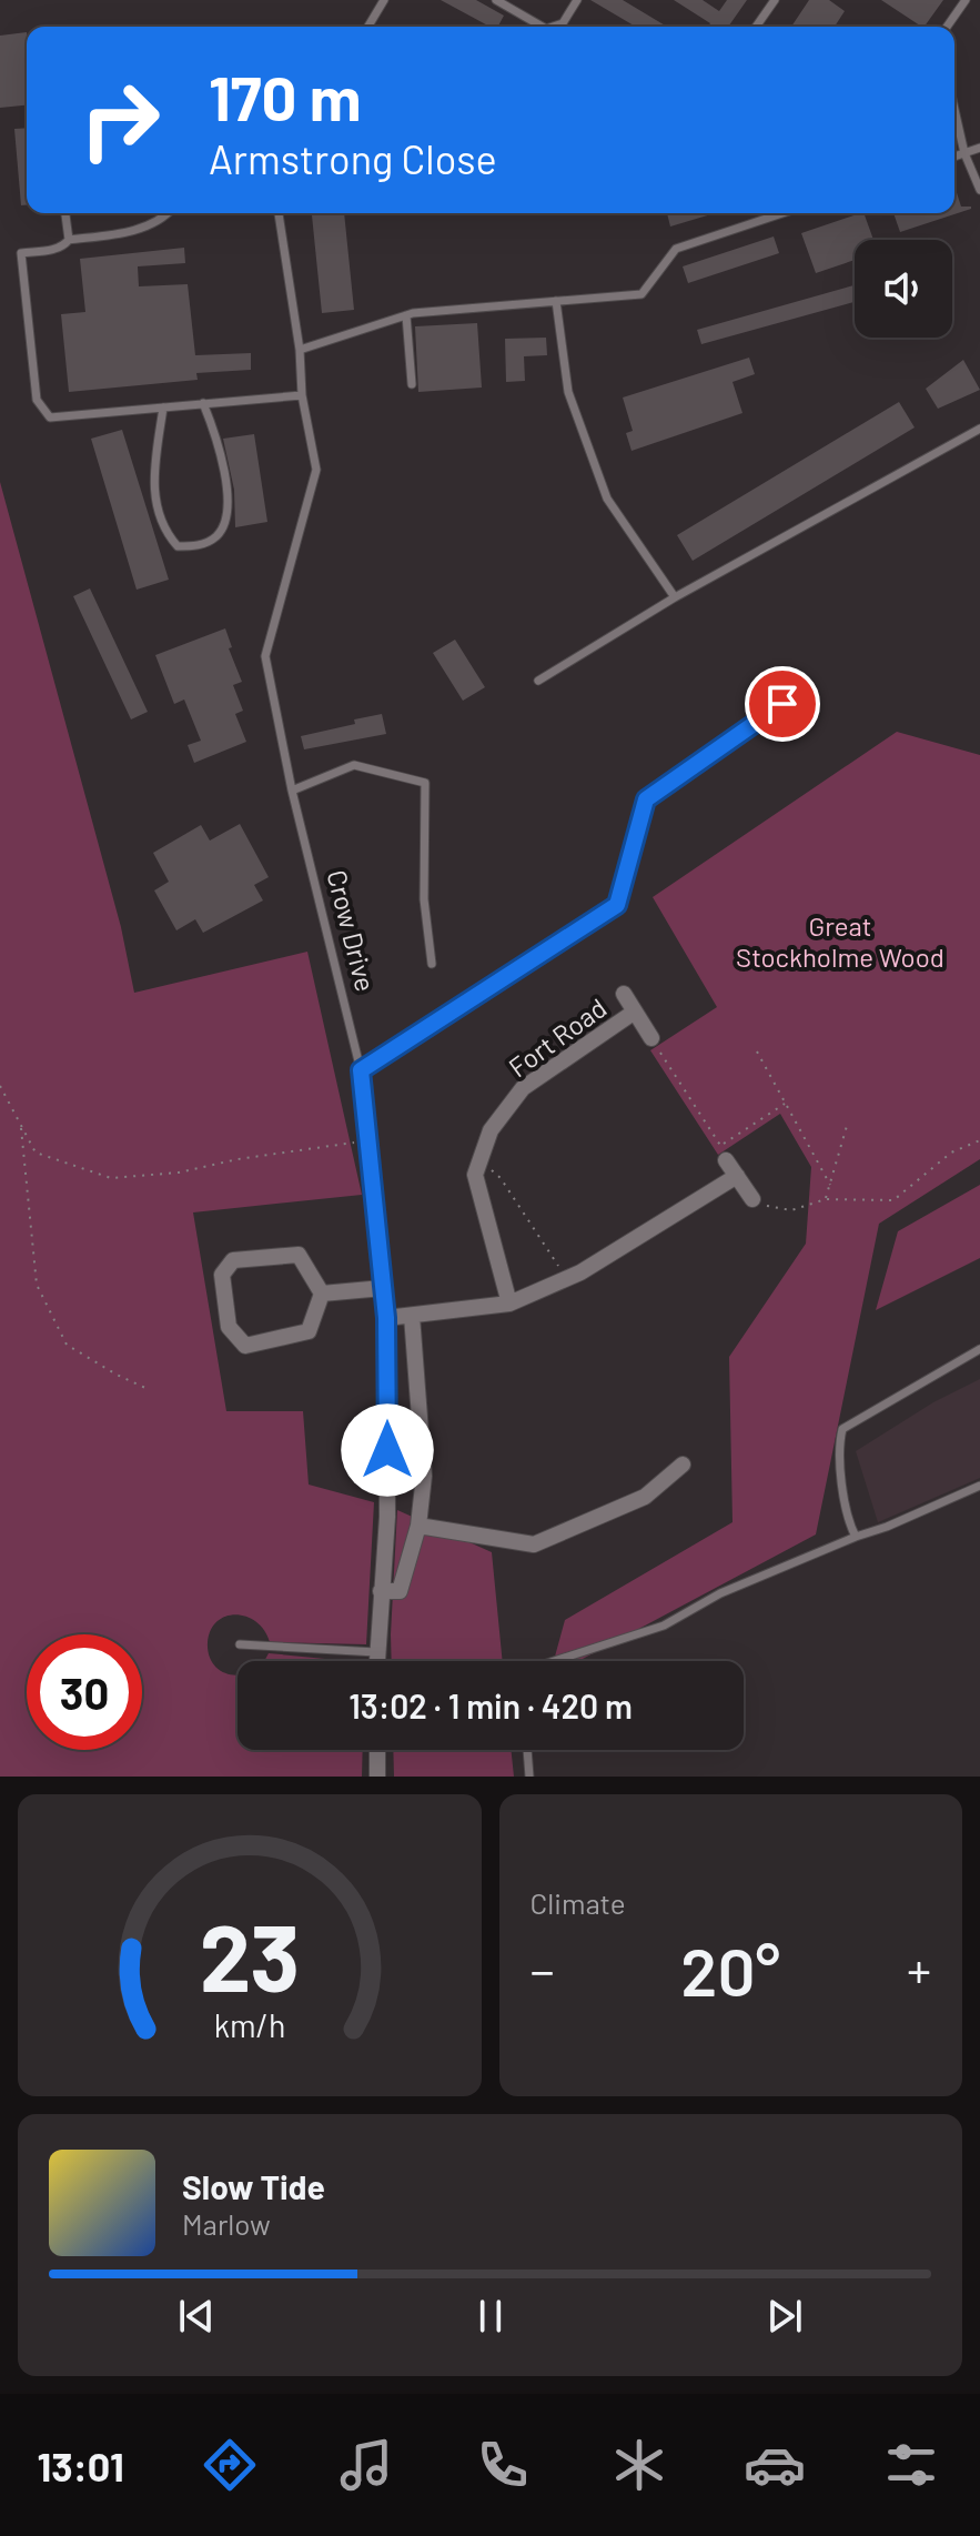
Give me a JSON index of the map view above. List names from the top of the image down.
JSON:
{
  "streets": {
    "street": ["Crow Drive", "Fort Road"]
  },
  "parks": ["Great Stockholme Wood"],
  "page": {
    "turn": ["170 m", "Armstrong Close"],
    "limit": "30",
    "trip": "13:02 · 1 min · 420 m",
    "tile": "Climate",
    "heat": ["−", "20°", "+"],
    "song": ["Slow Tide", "Marlow"],
    "tabs": "13:01",
    "gauge": ["23", "km/h"]
  }
}
